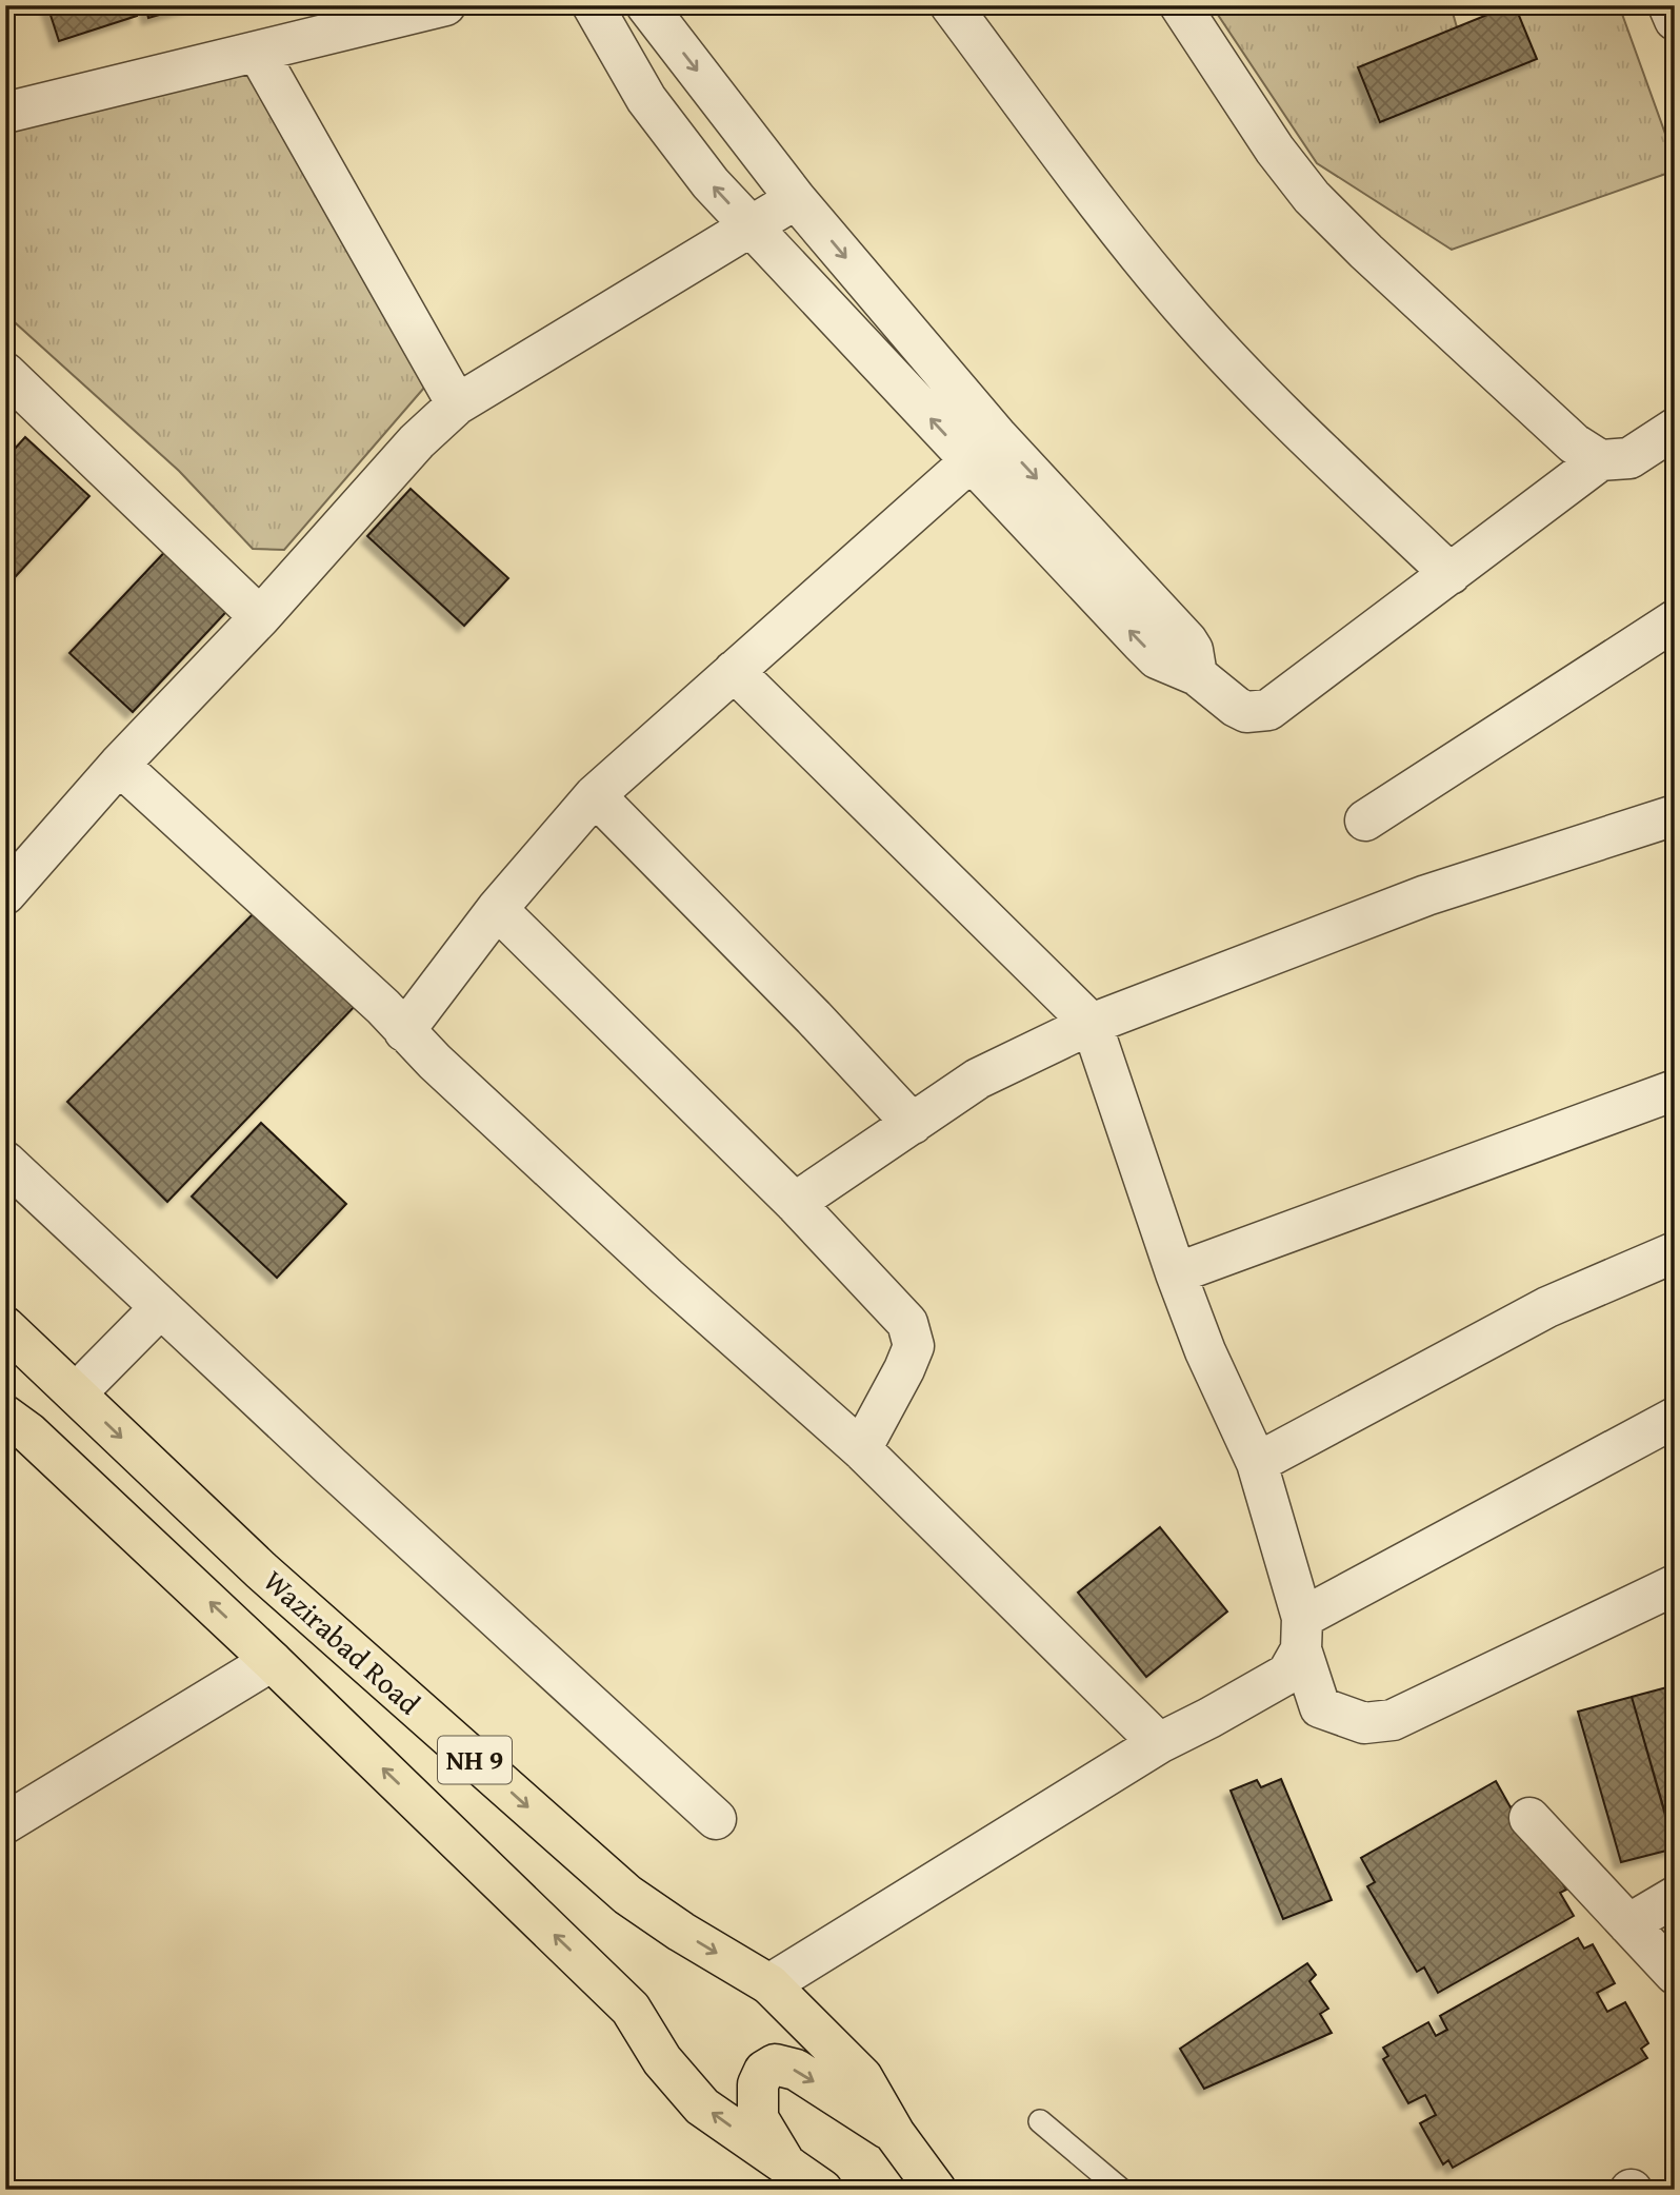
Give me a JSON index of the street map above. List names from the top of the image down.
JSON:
{
  "streets": {
    "highway": ["Wazirabad Road", "NH 9"]
  }
}
